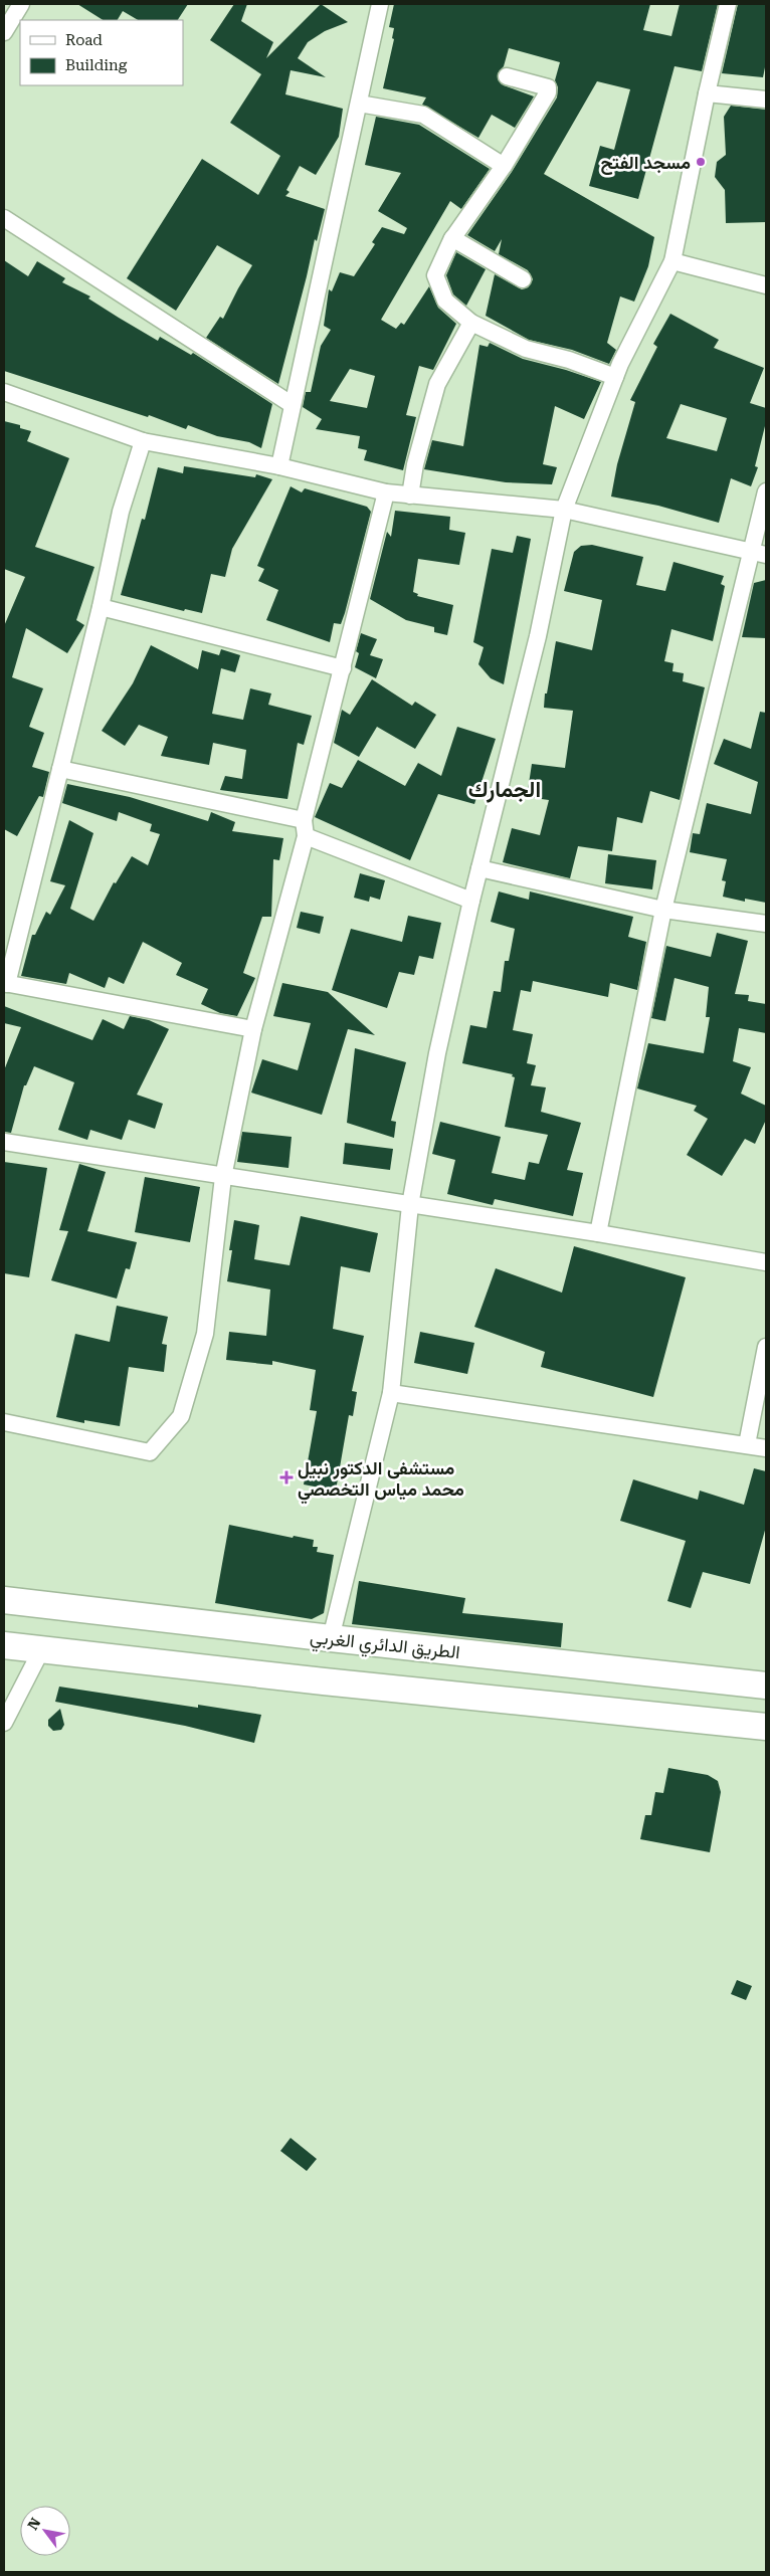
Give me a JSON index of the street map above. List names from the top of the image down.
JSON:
{
  "streets": {
    "main road": ["الطريق الدائري الغربي"]
  },
  "districts": ["الجمارك"],
  "places": {
    "other": ["مسجد الفتح"],
    "health": ["مستشفى الدكتور نبيل محمد مياس التخصصي"]
  },
  "legend": ["Road", "Building"],
  "north": "top left"
}
